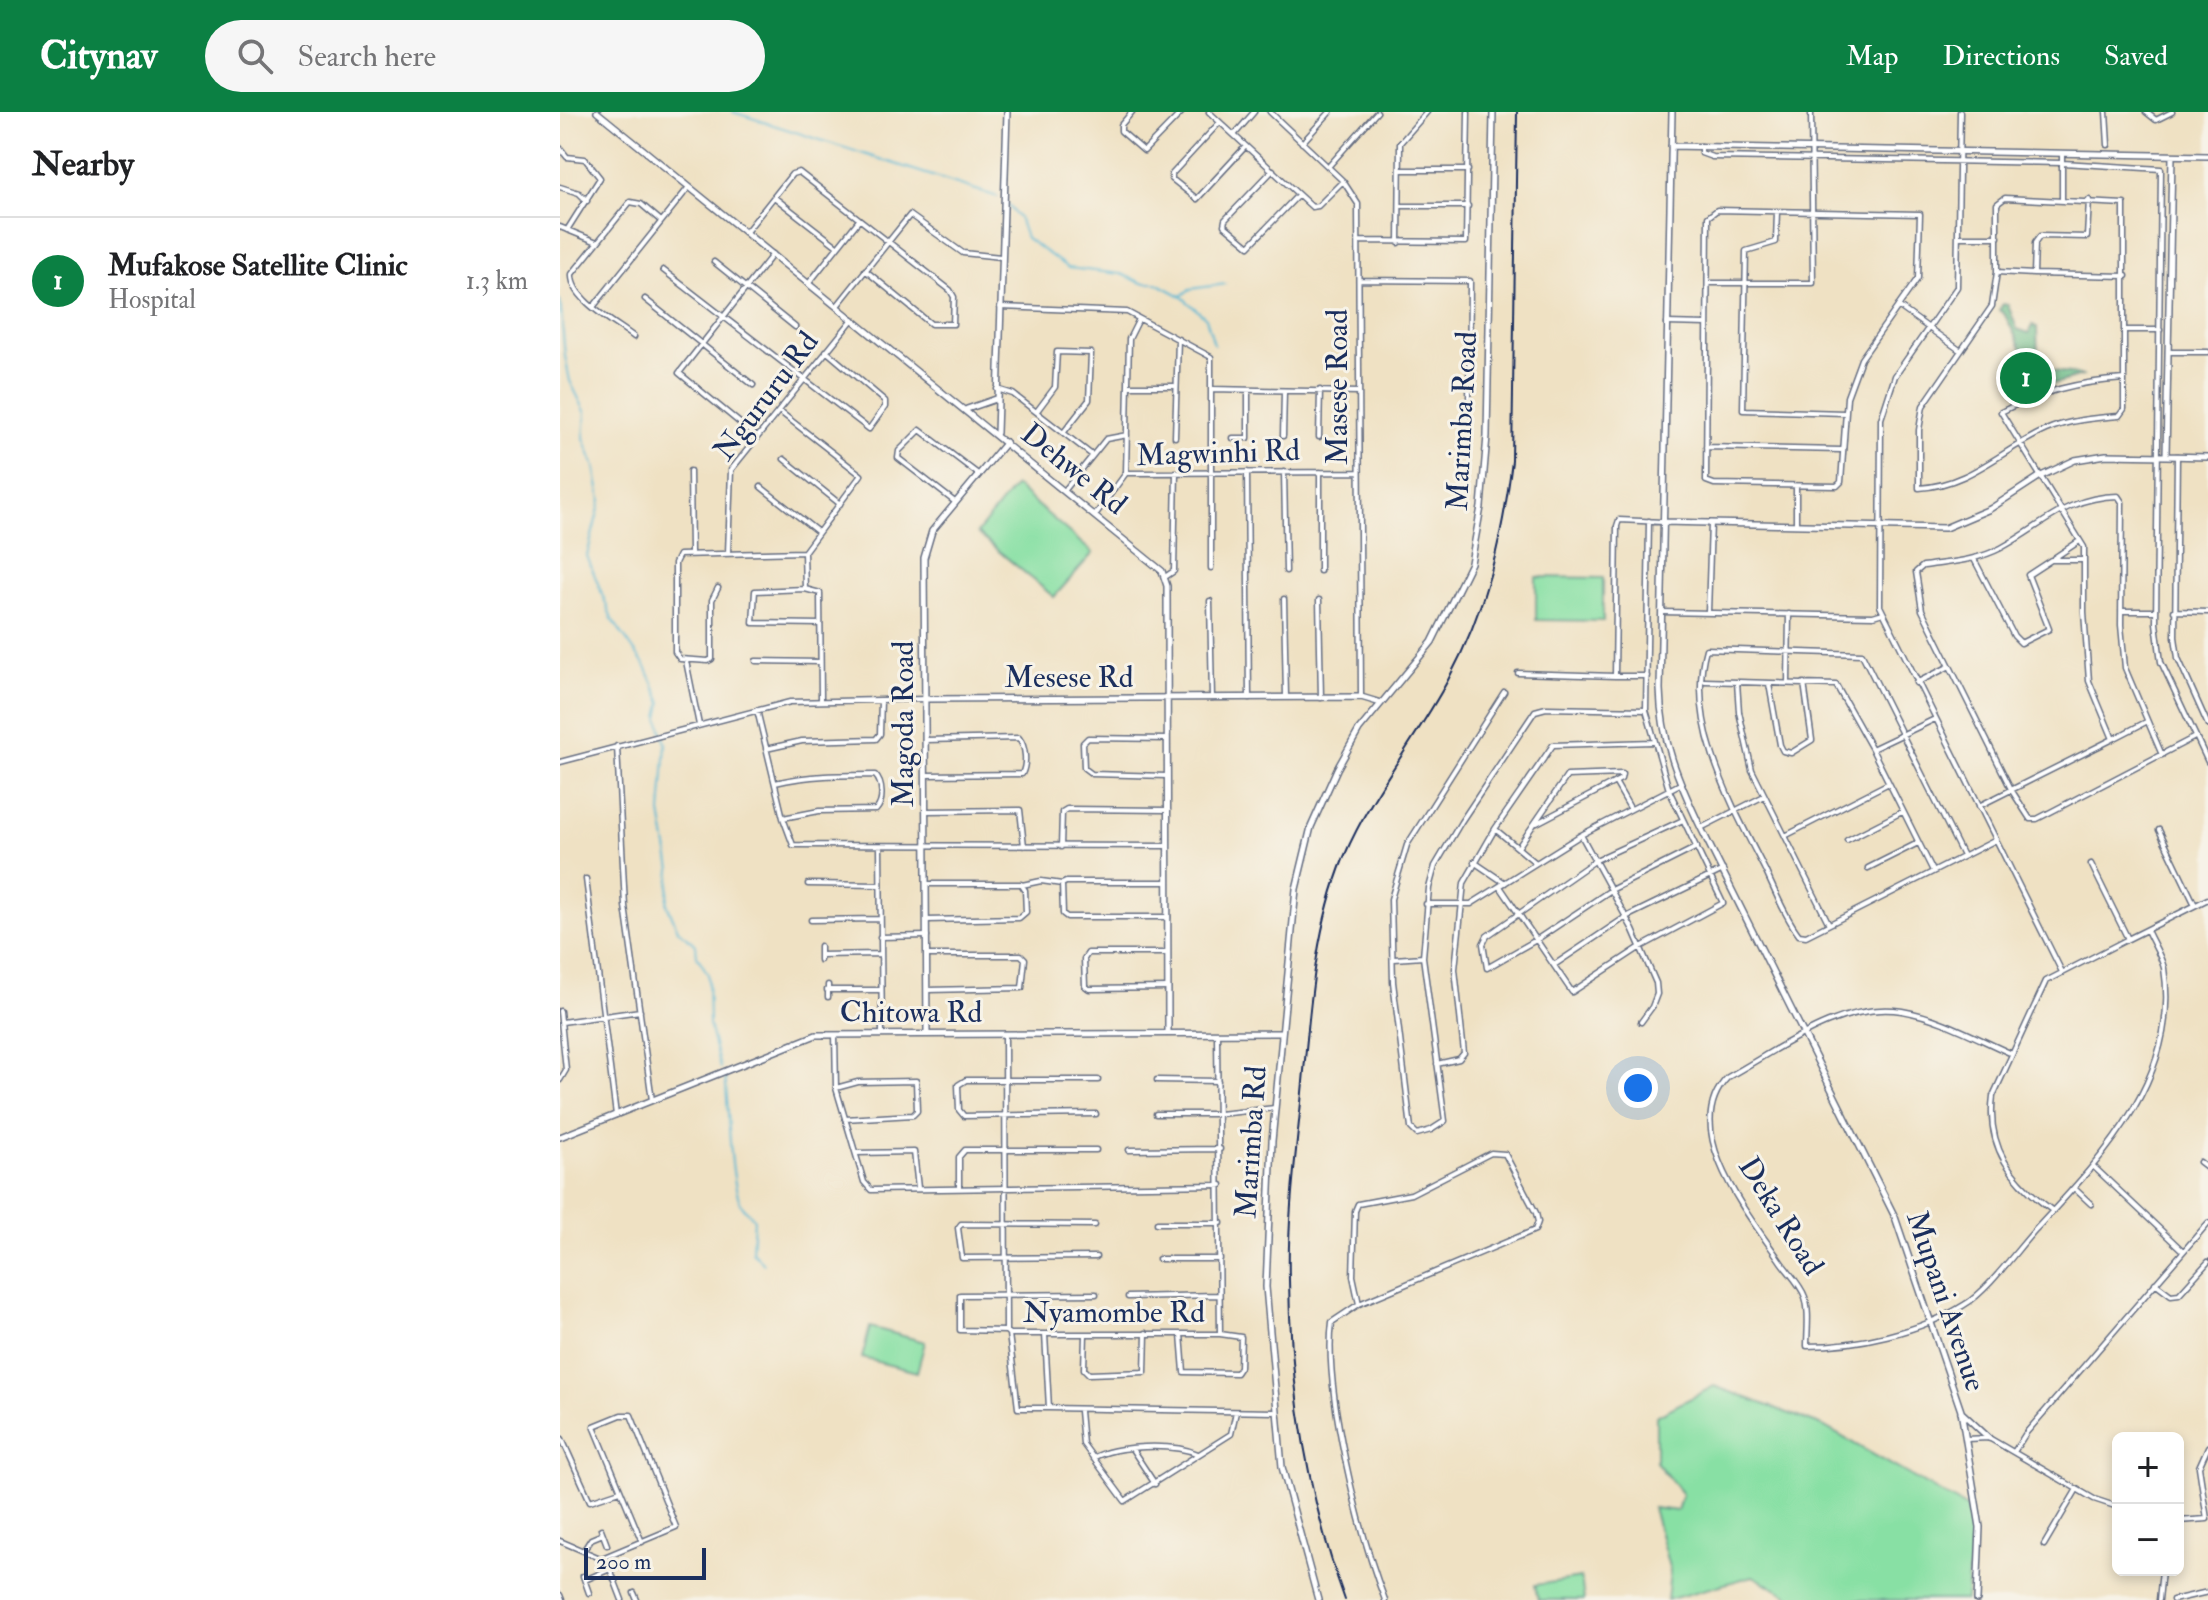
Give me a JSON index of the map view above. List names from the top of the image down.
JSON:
{
  "streets": {
    "street": [
      "Masese Road",
      "Ngururu Rd",
      "Marimba Road",
      "Magwinhi Rd",
      "Dehwe Rd",
      "Mesese Rd",
      "Magoda Road",
      "Chitowa Rd",
      "Marimba Rd",
      "Deka Road",
      "Mupani Avenue",
      "Nyamombe Rd"
    ]
  },
  "crossings": [
    ["Masese Road", "Magwinhi Rd"],
    ["Masese Road", "Mesese Rd"],
    ["Ngururu Rd", "Dehwe Rd"],
    ["Marimba Road", "Mesese Rd"],
    ["Marimba Road", "Marimba Rd"],
    ["Magwinhi Rd", "Dehwe Rd"],
    ["Dehwe Rd", "Magoda Road"],
    ["Mesese Rd", "Magoda Road"],
    ["Mesese Rd", "Marimba Rd"],
    ["Magoda Road", "Chitowa Rd"],
    ["Chitowa Rd", "Marimba Rd"],
    ["Chitowa Rd", "Nyamombe Rd"],
    ["Deka Road", "Mupani Avenue"]
  ],
  "scale_bar": "200 m",
  "page": {
    "header": "Citynav",
    "search": "Search here",
    "nav": ["Map", "Directions", "Saved"],
    "heading": "Nearby",
    "list": [
      {
        "mark": "1",
        "name": "Mufakose Satellite Clinic",
        "note": "Hospital",
        "value": "1.3 km"
      }
    ],
    "pins": "1",
    "map_buttons": ["+", "−"],
    "scale": "200 m"
  }
}
